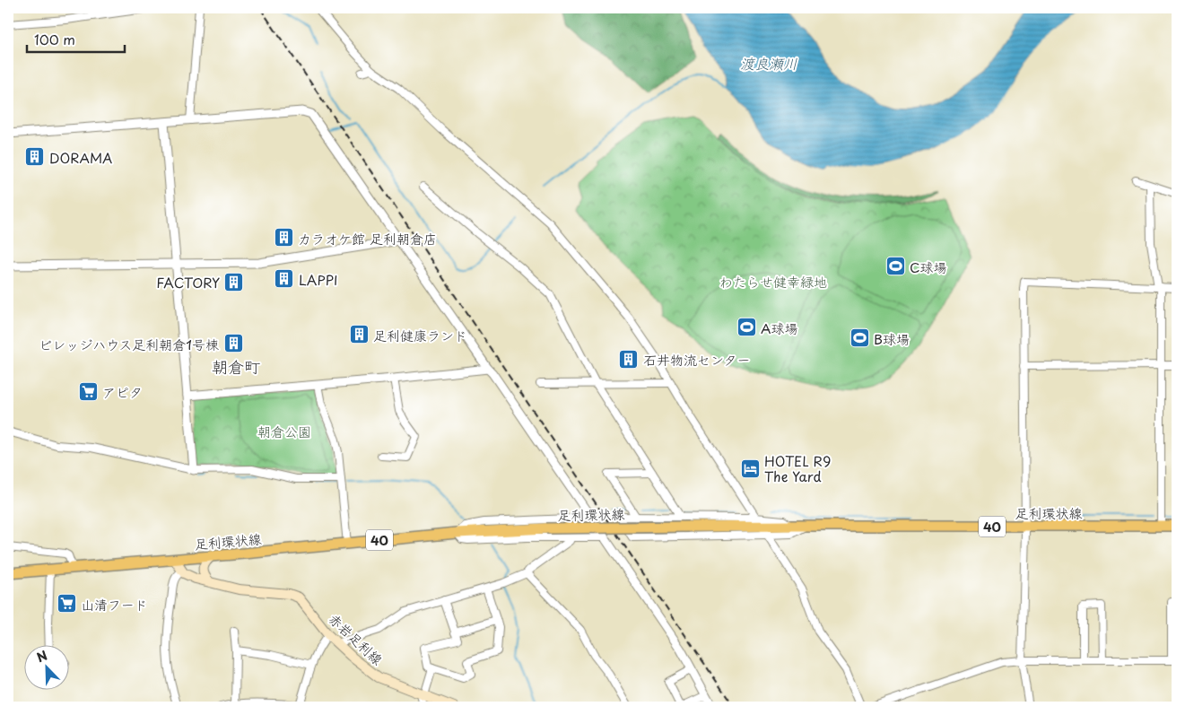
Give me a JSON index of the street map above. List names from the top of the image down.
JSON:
{
  "streets": {
    "main road": ["足利環状線", "40", "赤岩足利線"]
  },
  "districts": ["朝倉町"],
  "water": ["渡良瀬川"],
  "parks": ["わたらせ健幸緑地", "朝倉公園"],
  "places": {
    "building": [
      "DORAMA",
      "カラオケ館 足利朝倉店",
      "LAPPI",
      "FACTORY",
      "足利健康ランド",
      "ビレッジハウス足利朝倉1号棟",
      "石井物流センター"
    ],
    "sports": ["C球場", "A球場", "B球場"],
    "supermarket": ["アピタ", "山清フード"],
    "hotel": ["HOTEL R9 The Yard"]
  },
  "scale_bar": "100 m",
  "north": "top left"
}
